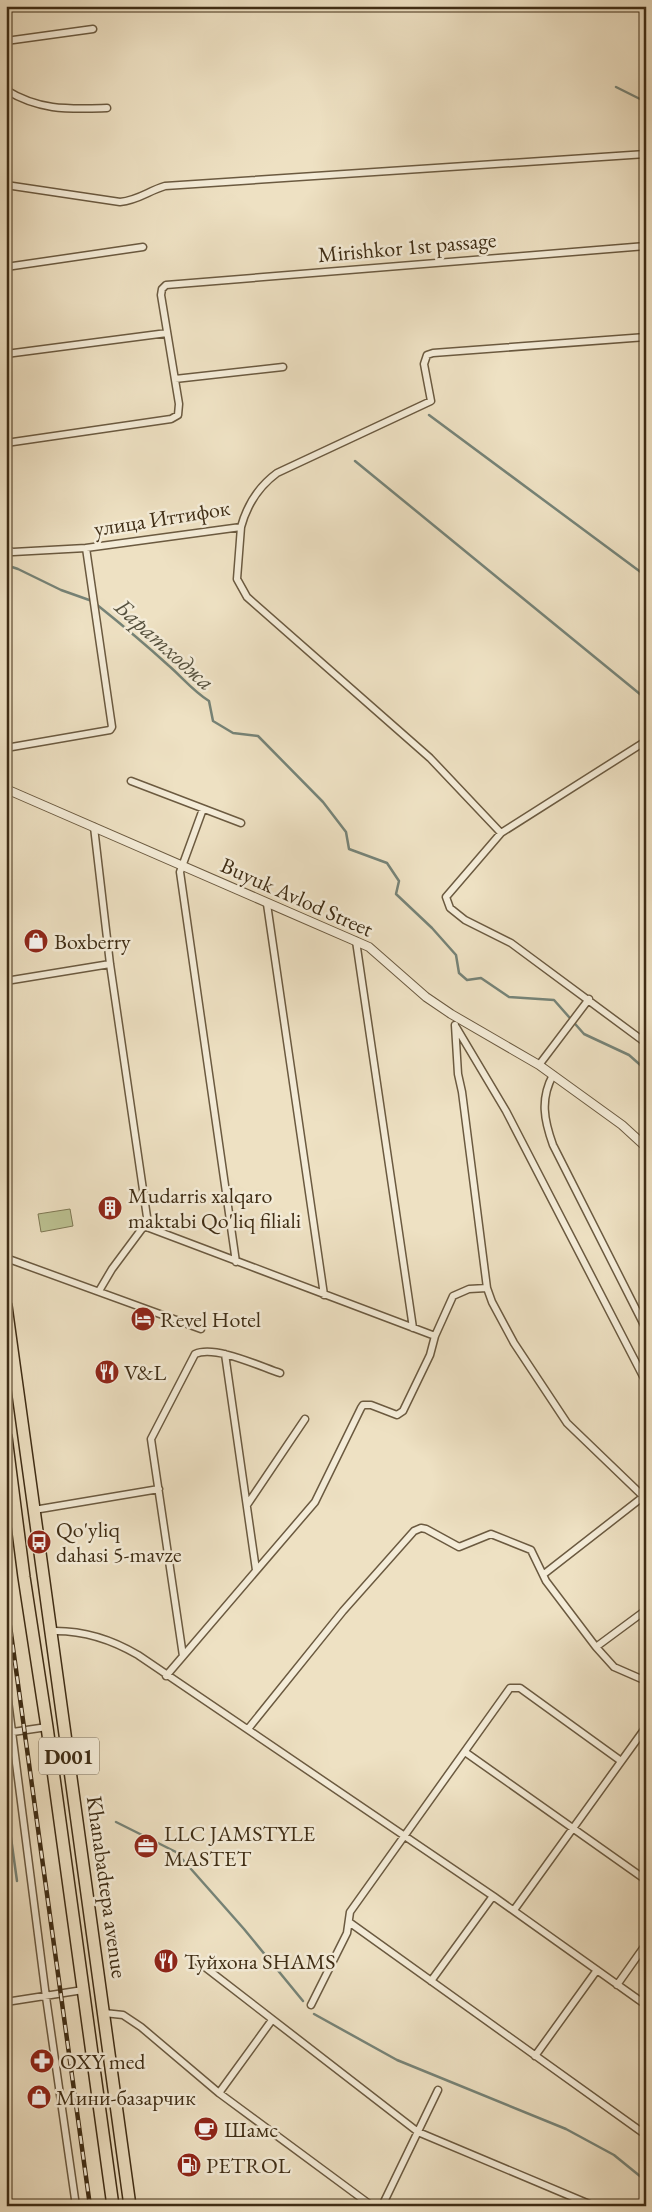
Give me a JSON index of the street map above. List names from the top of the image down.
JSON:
{
  "streets": {
    "highway": ["D001", "Khanabadtepa avenue"],
    "street": ["Mirishkor 1st passage", "улица Иттифок", "Buyuk Avlod Street"]
  },
  "water": ["Баратходжа"],
  "places": {
    "shop": ["Boxberry", "Мини-базарчик"],
    "building": ["Mudarris xalqaro maktabi Qo'liq filiali"],
    "hotel": ["Revel Hotel"],
    "restaurant": ["V&L", "Туйхона SHAMS"],
    "bus stop": ["Qo'yliq dahasi 5-mavze"],
    "office": ["LLC JAMSTYLE MASTET"],
    "pharmacy": ["OXY med"],
    "cafe": ["Шамс"],
    "fuel station": ["PETROL"]
  }
}
